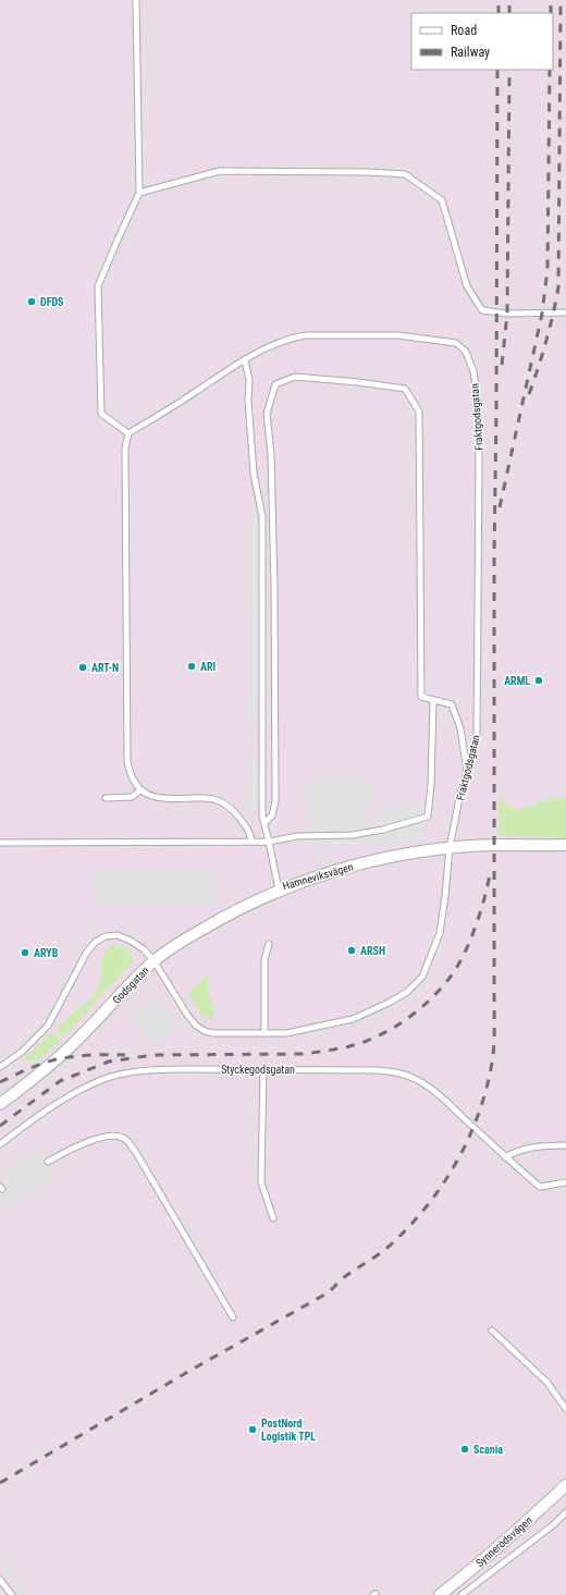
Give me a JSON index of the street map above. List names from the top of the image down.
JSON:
{
  "streets": {
    "street": ["Hamneviksvägen", "Godsgatan", "Synnerödsvägen"],
    "lane": ["Fraktgodsgatan", "Styckegodsgatan"]
  },
  "crossings": [
    ["Fraktgodsgatan", "Hamneviksvägen"],
    ["Fraktgodsgatan", "Godsgatan"],
    ["Hamneviksvägen", "Godsgatan"]
  ],
  "places": [
    "DFDS",
    "ARI",
    "ART-N",
    "ARML",
    "ARSH",
    "ARYB",
    "PostNord Logistik TPL",
    "Scania"
  ],
  "legend": ["Road", "Railway"]
}
